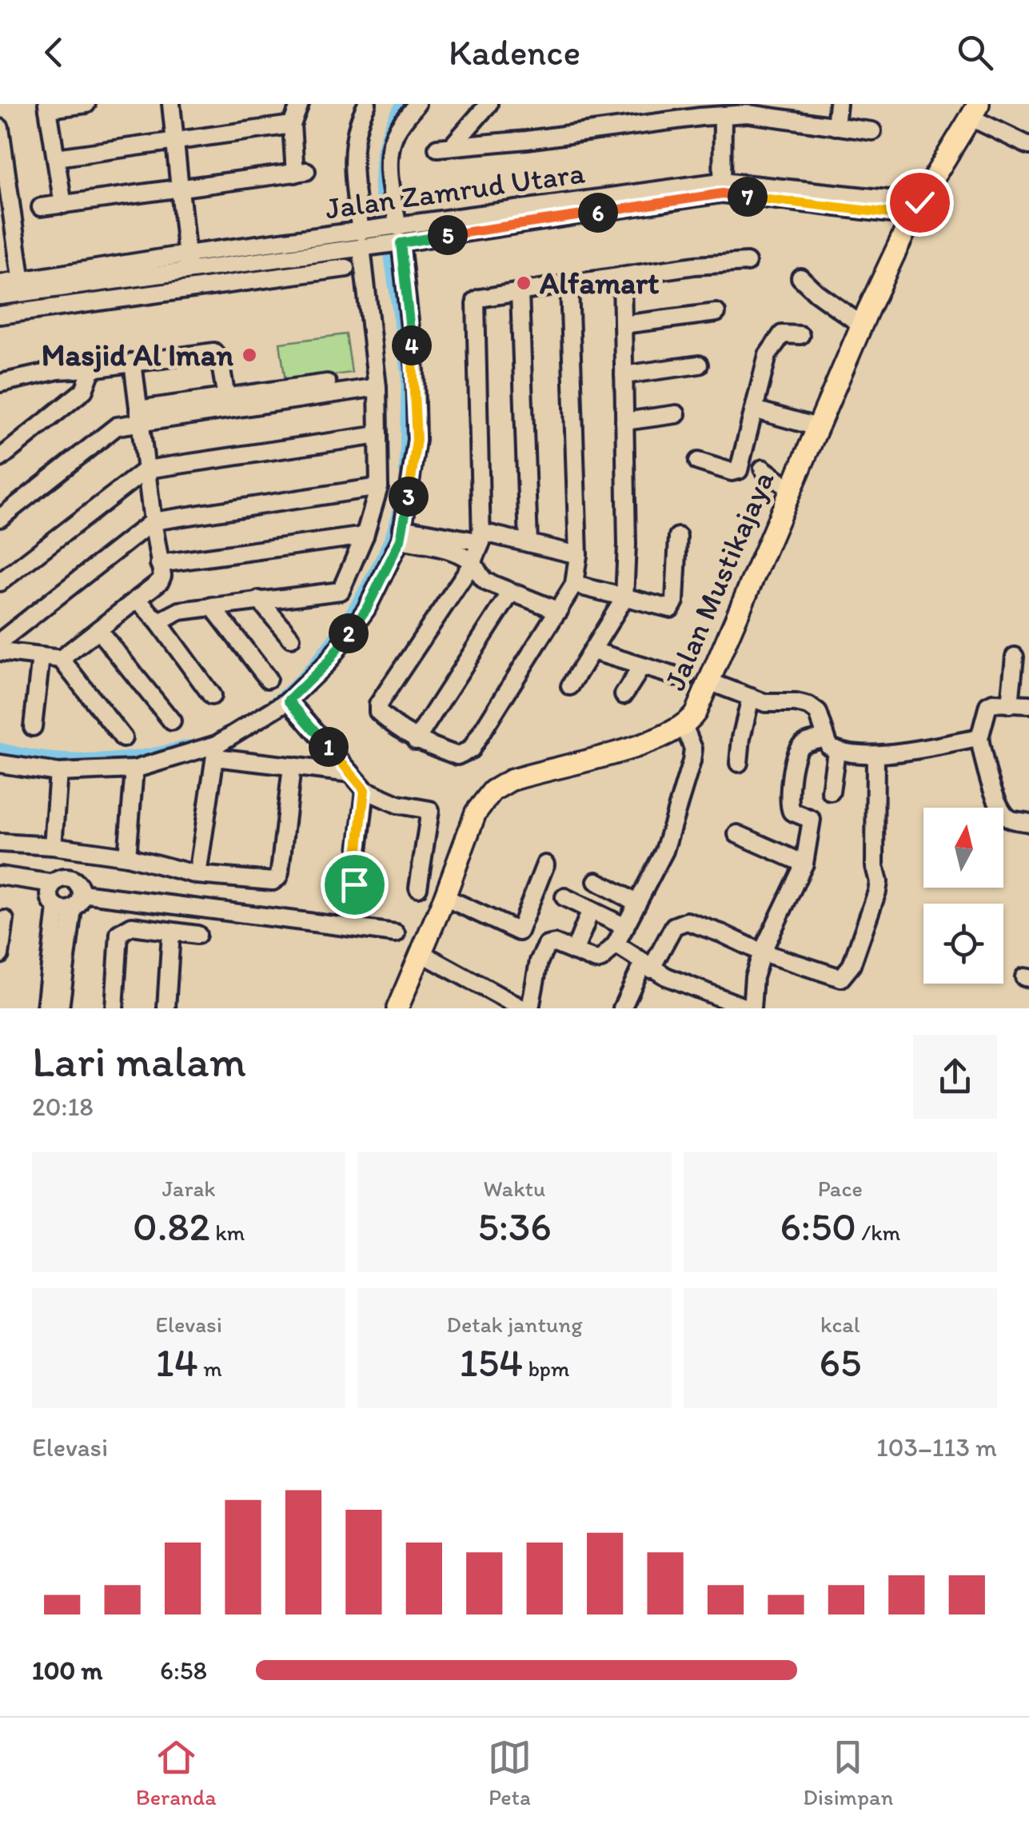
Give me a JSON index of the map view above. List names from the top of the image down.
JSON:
{
  "streets": {
    "main road": ["Jalan Mustikajaya"],
    "street": ["Jalan Zamrud Utara"]
  },
  "crossings": [
    ["Jalan Zamrud Utara", "Jalan Mustikajaya"]
  ],
  "places": ["Alfamart", "Masjid Al Iman"],
  "north": "top",
  "page": {
    "header": "Kadence",
    "pins": [
      "7",
      "6",
      "5",
      "4",
      "3",
      "2",
      "1"
    ],
    "heading": ["Lari malam", "20:18"],
    "stats": [
      ["Jarak", "0.82 km"],
      ["Waktu", "5:36"],
      ["Pace", "6:50 /km"],
      ["Elevasi", "14 m"],
      ["Detak jantung", "154 bpm"],
      ["kcal", "65"]
    ],
    "chart": ["Elevasi", "103–113 m"],
    "list": [
      {
        "name": "100 m",
        "note": "6:58"
      }
    ],
    "tabs": ["Beranda", "Peta", "Disimpan"]
  }
}
